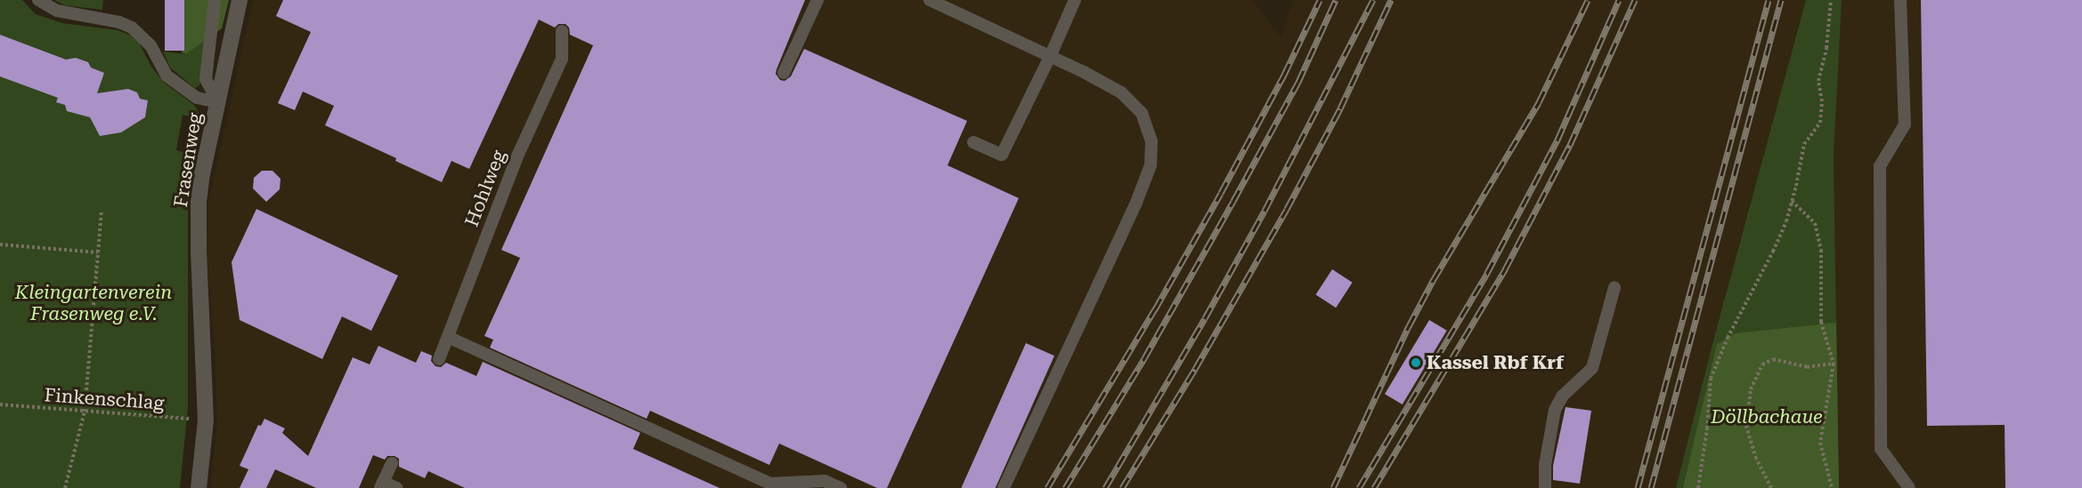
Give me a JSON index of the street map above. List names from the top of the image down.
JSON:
{
  "streets": {
    "street": ["Frasenweg"],
    "lane": ["Hohlweg"],
    "path": ["Finkenschlag"]
  },
  "crossings": [
    ["Frasenweg", "Finkenschlag"]
  ],
  "parks": ["Kleingartenverein Frasenweg e.V.", "Döllbachaue"],
  "places": ["Kassel Rbf Krf"]
}
